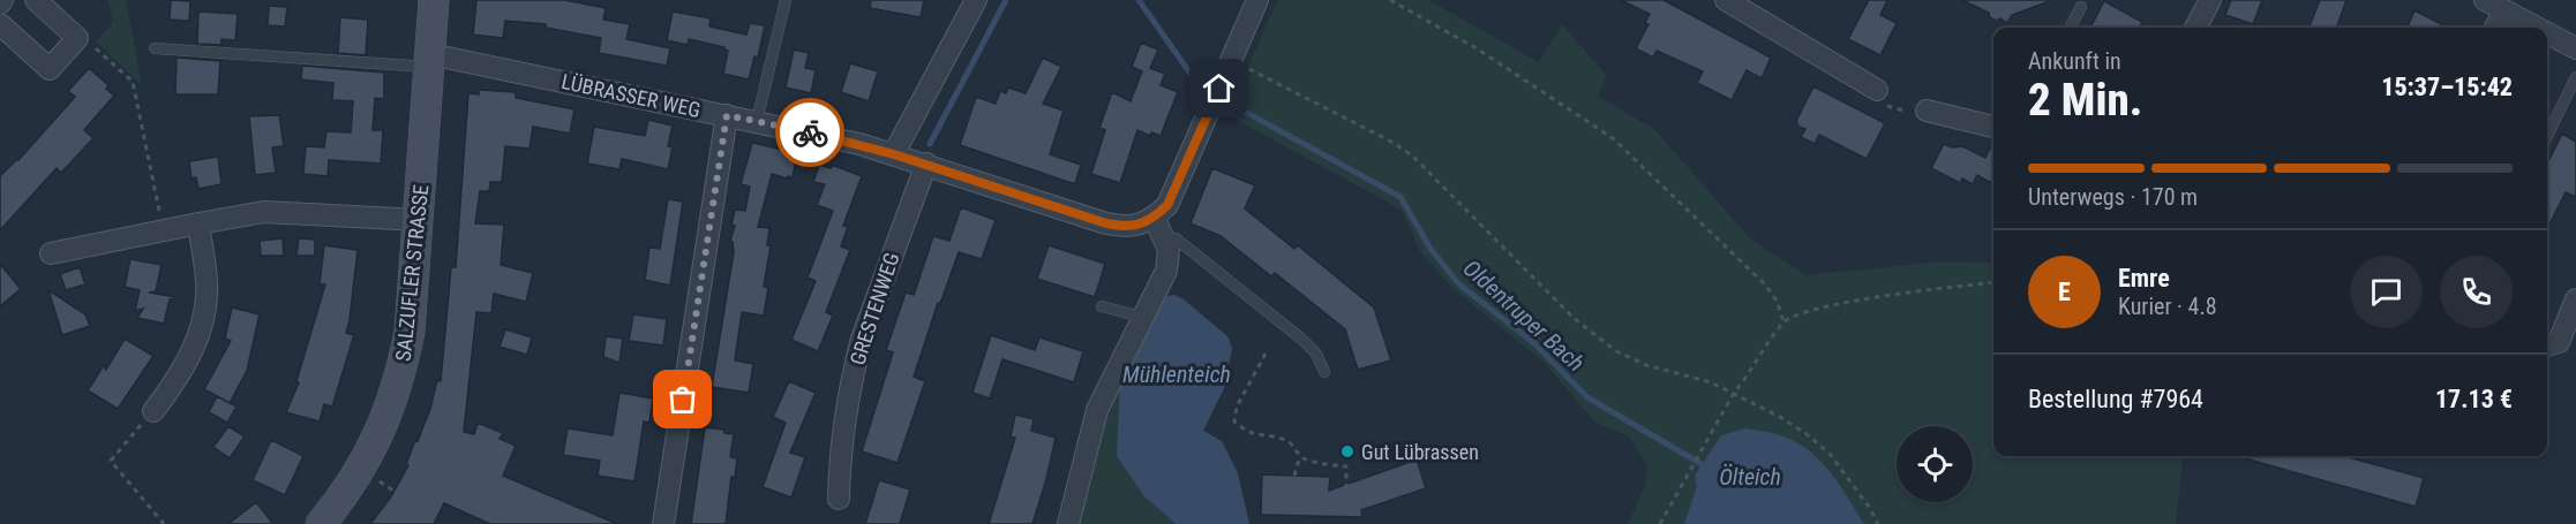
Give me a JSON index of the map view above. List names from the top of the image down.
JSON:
{
  "streets": {
    "street": ["LÜBRASSER WEG", "SALZUFLER STRASSE", "GRESTENWEG"]
  },
  "crossings": [
    ["LÜBRASSER WEG", "SALZUFLER STRASSE"],
    ["LÜBRASSER WEG", "GRESTENWEG"]
  ],
  "water": ["Oldentruper Bach", "Mühlenteich", "Ölteich"],
  "places": ["Gut Lübrassen"],
  "page": {
    "heading": ["2 Min.", "Ankunft in", "15:37–15:42"],
    "panel": [
      "Emre",
      "Kurier · 4.8",
      "Bestellung #7964",
      "17.13 €"
    ],
    "bar": "Unterwegs · 170 m",
    "round": "E"
  }
}
